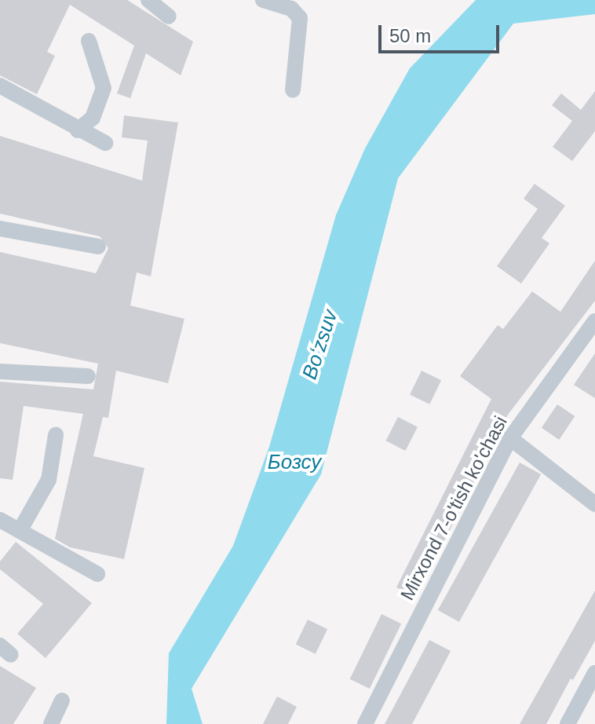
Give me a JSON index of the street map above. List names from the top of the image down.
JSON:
{
  "streets": {
    "street": ["Mirxond 7-o'tish ko'chasi"]
  },
  "water": ["Boʻzsuv", "Бозсу"],
  "scale_bar": "50 m"
}
